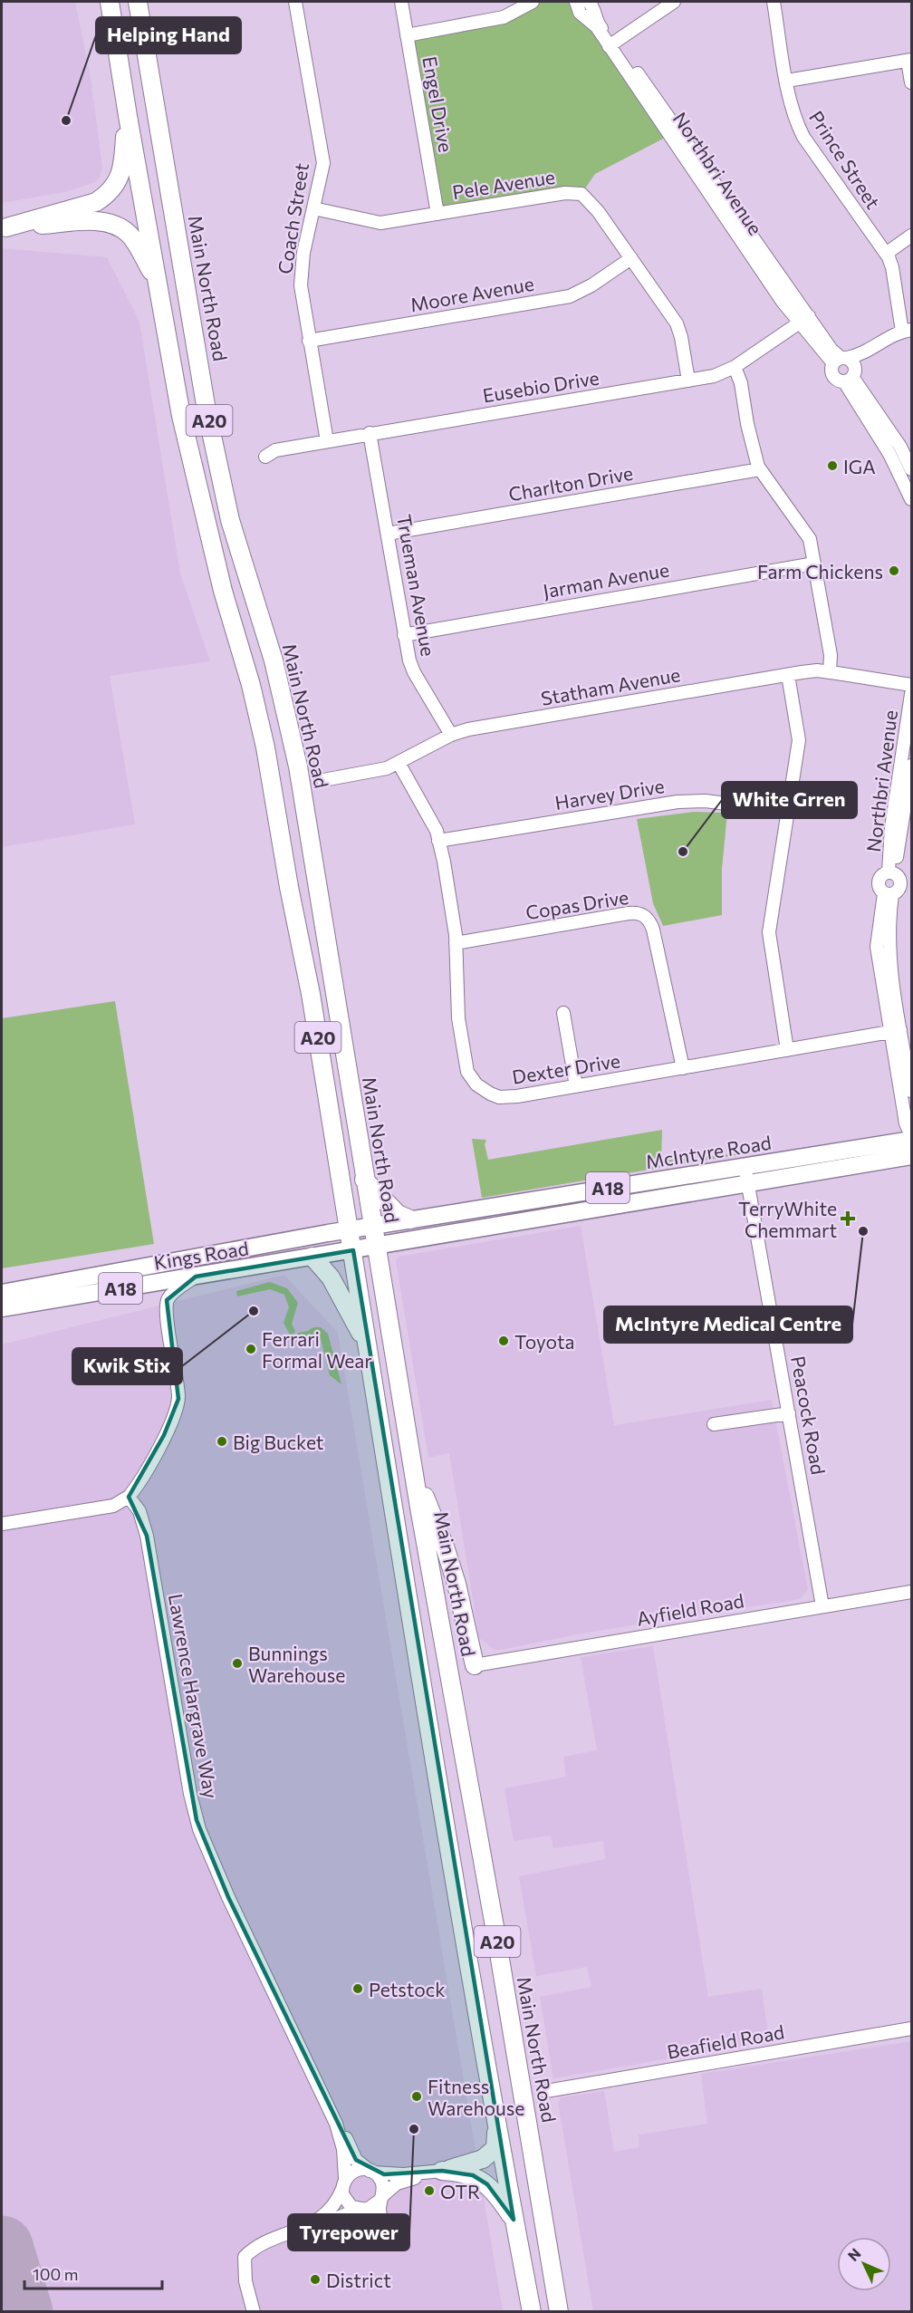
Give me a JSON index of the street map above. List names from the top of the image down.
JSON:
{
  "streets": {
    "highway": ["Main North Road", "A20"],
    "main road": ["McIntyre Road", "A18", "Kings Road"],
    "street": [
      "Engel Drive",
      "Prince Street",
      "Northbri Avenue",
      "Pele Avenue",
      "Coach Street",
      "Moore Avenue",
      "Eusebio Drive",
      "Charlton Drive",
      "Jarman Avenue",
      "Trueman Avenue",
      "Statham Avenue",
      "Harvey Drive",
      "Copas Drive",
      "Dexter Drive",
      "Peacock Road",
      "Ayfield Road",
      "Lawrence Hargrave Way",
      "Beafield Road"
    ]
  },
  "crossings": [
    ["Engel Drive", "Pele Avenue"],
    ["Northbri Avenue", "Eusebio Drive"],
    ["Pele Avenue", "Coach Street"],
    ["Pele Avenue", "Moore Avenue"],
    ["Pele Avenue", "Eusebio Drive"],
    ["Coach Street", "Moore Avenue"],
    ["Coach Street", "Eusebio Drive"],
    ["Main North Road", "McIntyre Road"],
    ["Main North Road", "Kings Road"],
    ["Eusebio Drive", "Trueman Avenue"],
    ["A20", "McIntyre Road"],
    ["A20", "Kings Road"],
    ["Charlton Drive", "Trueman Avenue"],
    ["Jarman Avenue", "Trueman Avenue"],
    ["Trueman Avenue", "Statham Avenue"],
    ["Statham Avenue", "Dexter Drive"],
    ["Harvey Drive", "Dexter Drive"],
    ["Copas Drive", "Dexter Drive"],
    ["McIntyre Road", "Kings Road"],
    ["McIntyre Road", "Peacock Road"],
    ["Peacock Road", "Ayfield Road"]
  ],
  "places": {
    "other": [
      "Helping Hand",
      "IGA",
      "Farm Chickens",
      "White Grren",
      "McIntyre Medical Centre",
      "Kwik Stix",
      "Toyota",
      "Ferrari Formal Wear",
      "Big Bucket",
      "Bunnings Warehouse",
      "Petstock",
      "Fitness Warehouse",
      "Tyrepower",
      "OTR",
      "District"
    ],
    "health": ["TerryWhite Chemmart"]
  },
  "scale_bar": "100 m",
  "north": "top left"
}
